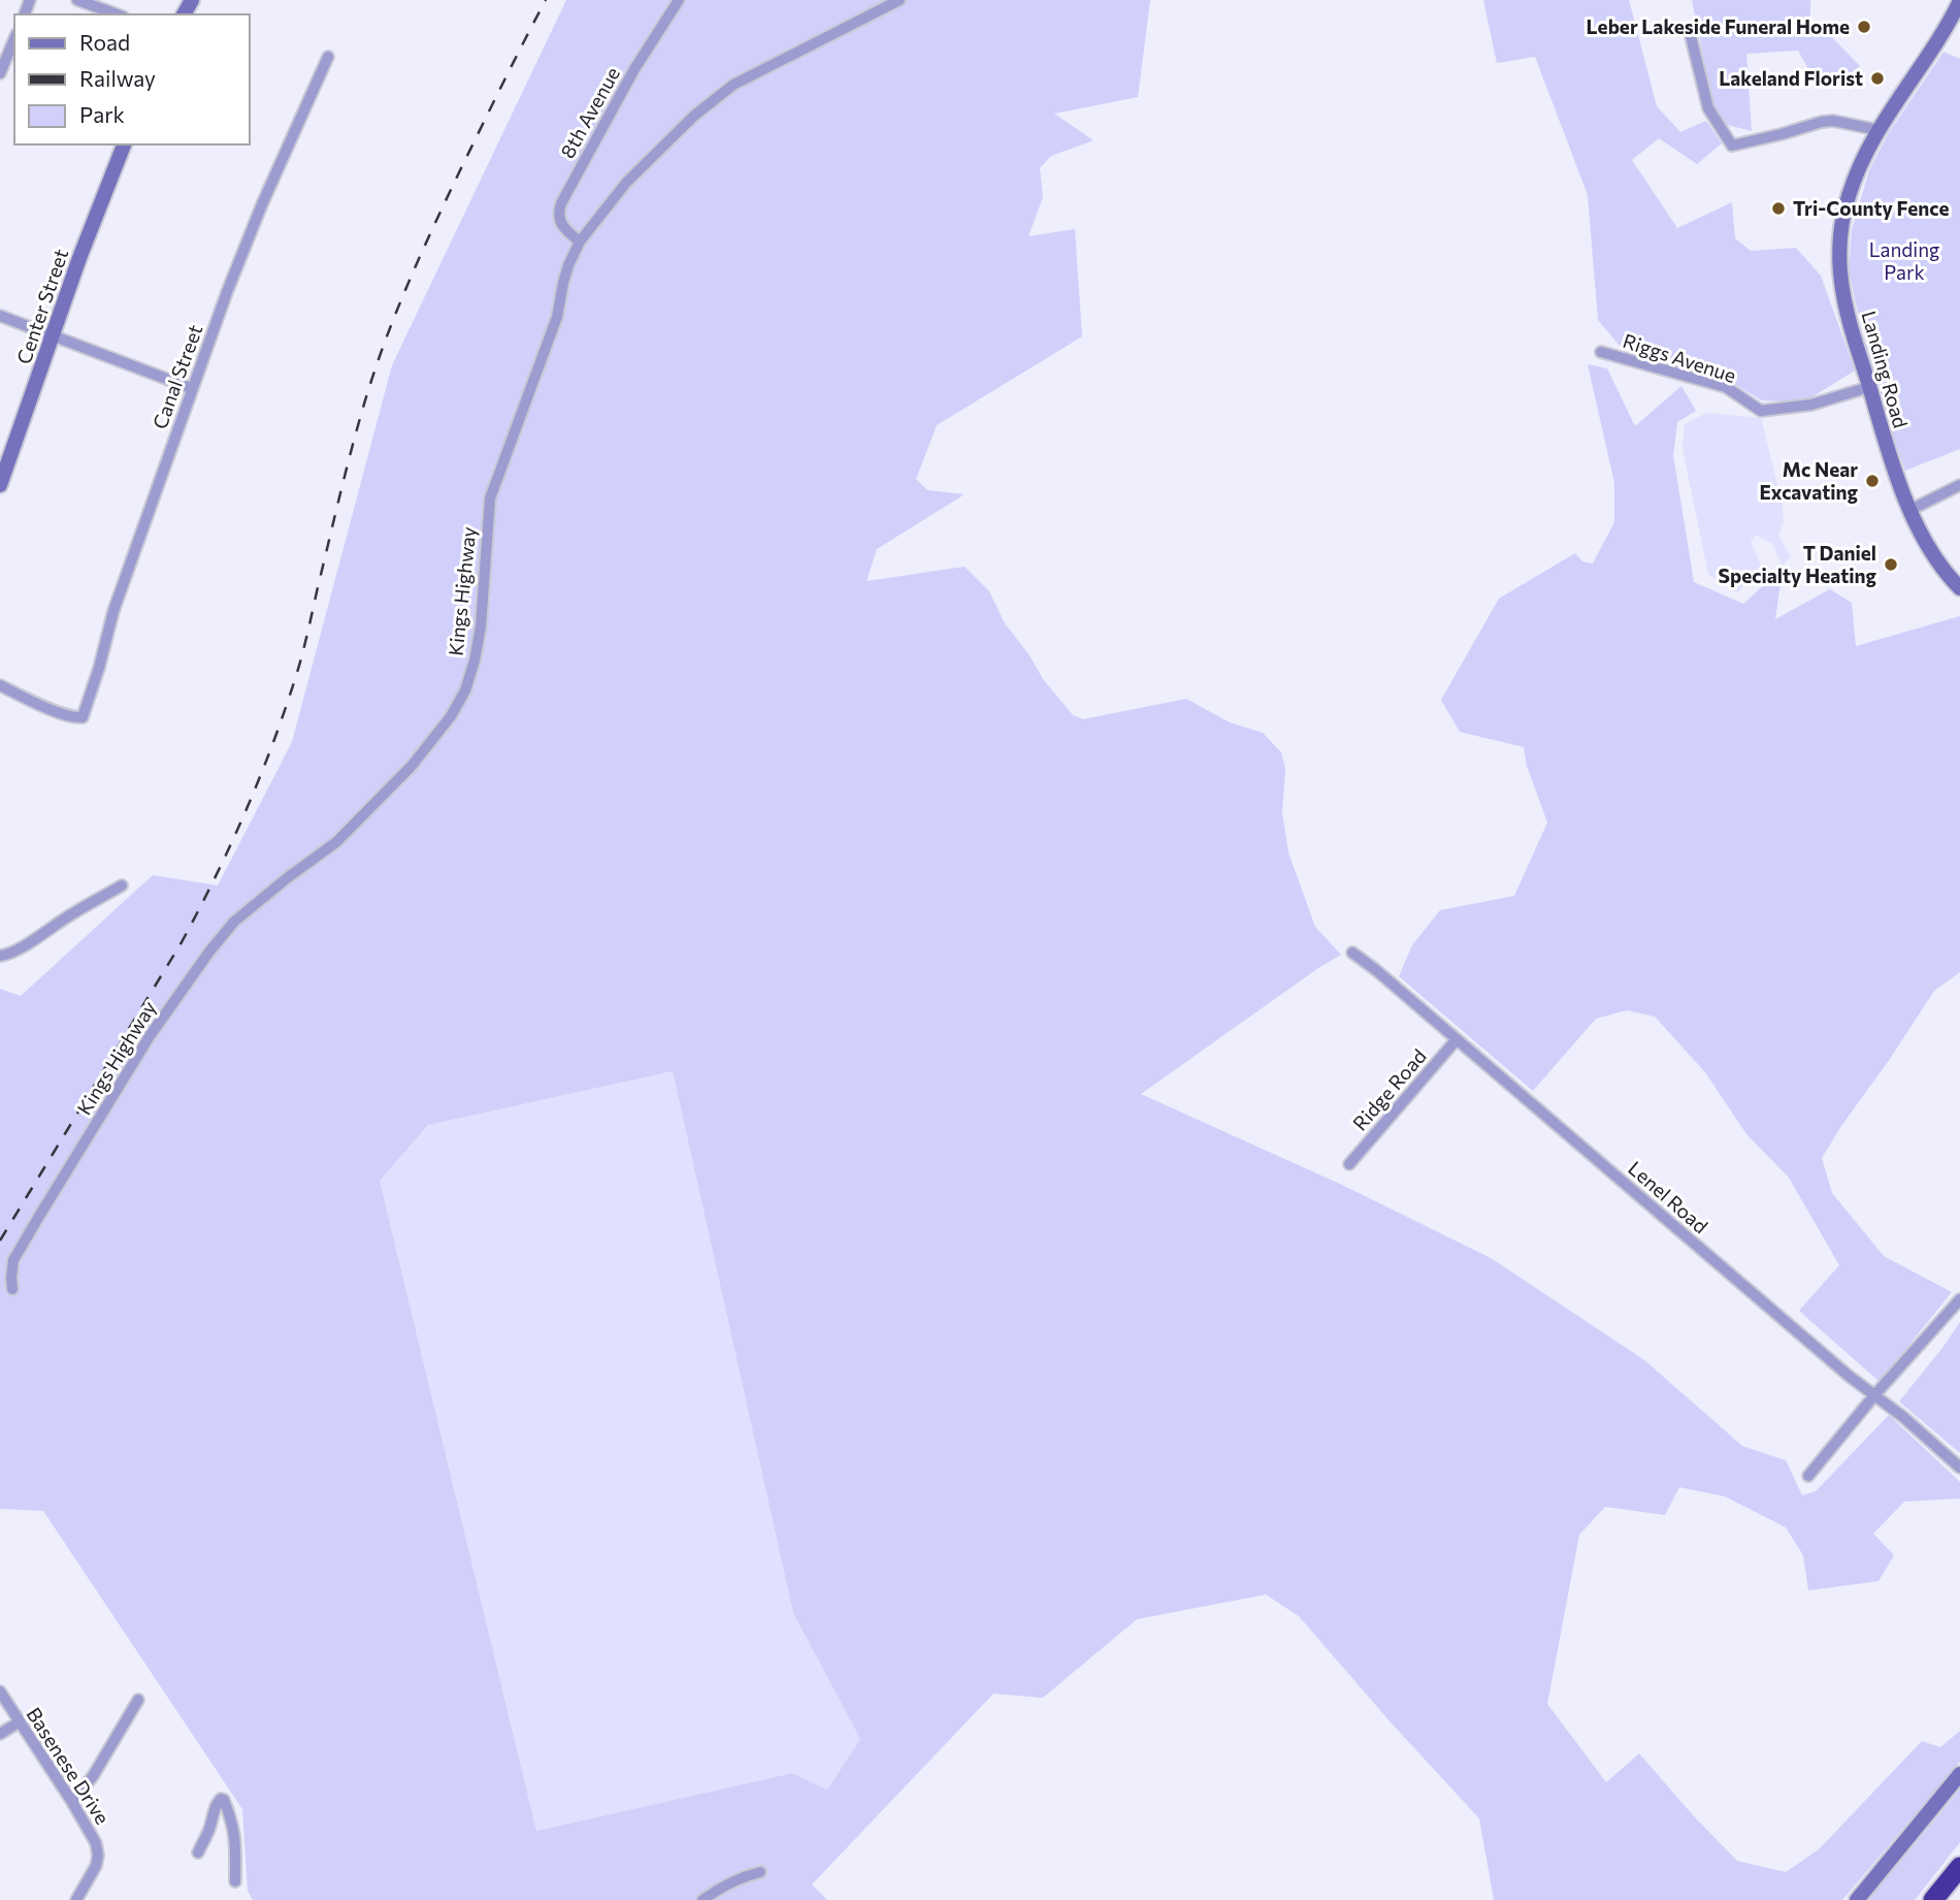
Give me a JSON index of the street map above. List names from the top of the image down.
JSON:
{
  "streets": {
    "main road": ["Center Street", "Landing Road"],
    "street": [
      "8th Avenue",
      "Riggs Avenue",
      "Canal Street",
      "Kings Highway",
      "Ridge Road",
      "Lenel Road",
      "Basenese Drive"
    ]
  },
  "crossings": [
    ["8th Avenue", "Kings Highway"],
    ["Riggs Avenue", "Landing Road"],
    ["Ridge Road", "Lenel Road"]
  ],
  "parks": ["Landing Park"],
  "places": [
    "Leber Lakeside Funeral Home",
    "Lakeland Florist",
    "Tri-County Fence",
    "Mc Near Excavating",
    "T Daniel Specialty Heating"
  ],
  "legend": ["Road", "Railway", "Park"]
}
